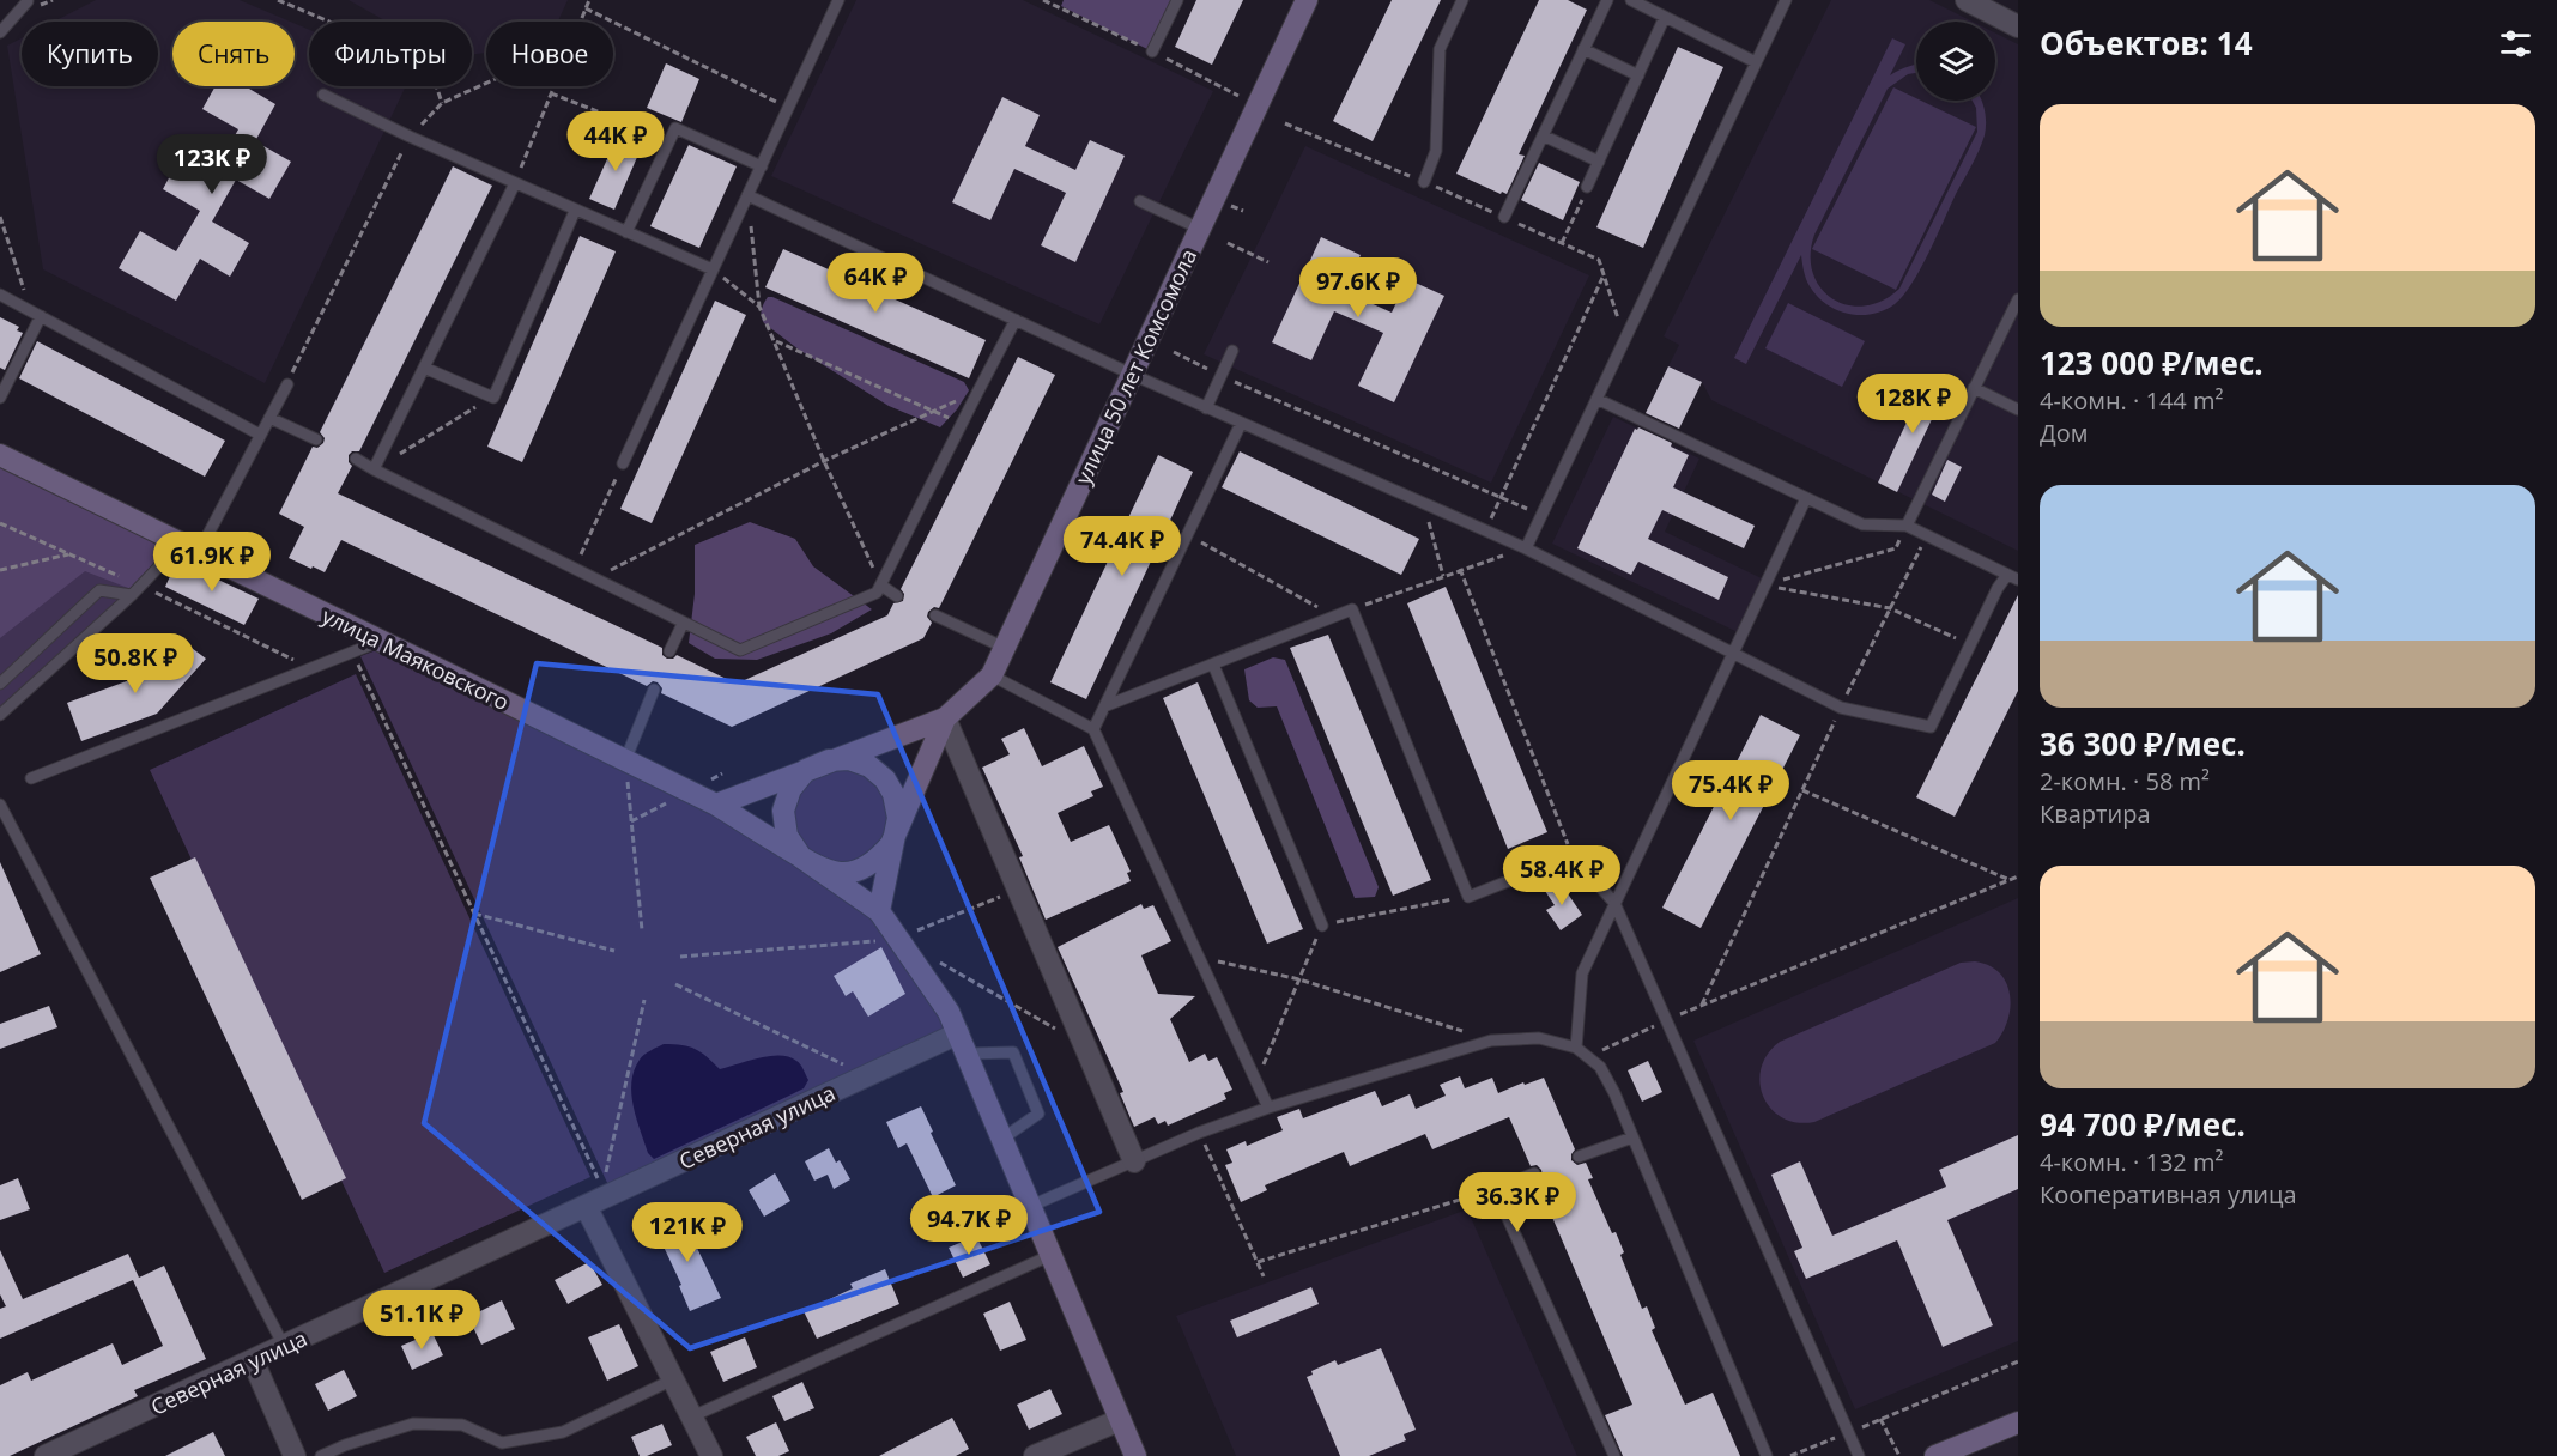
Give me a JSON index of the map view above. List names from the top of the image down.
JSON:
{
  "streets": {
    "main road": ["улица 50 лет Комсомола", "улица Маяковского"],
    "street": ["Северная улица"]
  },
  "page": {
    "heading": "Объектов: 14",
    "chip": [
      "Купить",
      "Снять",
      "Фильтры",
      "Новое"
    ],
    "list": [
      {
        "name": "123 000 ₽/мес.",
        "note": "4-комн. · 144 m² · Дом"
      },
      {
        "name": "36 300 ₽/мес.",
        "note": "2-комн. · 58 m² · Квартира"
      },
      {
        "name": "94 700 ₽/мес.",
        "note": "4-комн. · 132 m² · Кооперативная улица"
      }
    ],
    "price": [
      "44K ₽",
      "123K ₽",
      "64K ₽",
      "97.6K ₽",
      "128K ₽",
      "74.4K ₽",
      "61.9K ₽",
      "50.8K ₽",
      "75.4K ₽",
      "58.4K ₽",
      "36.3K ₽",
      "94.7K ₽",
      "121K ₽",
      "51.1K ₽"
    ]
  }
}
